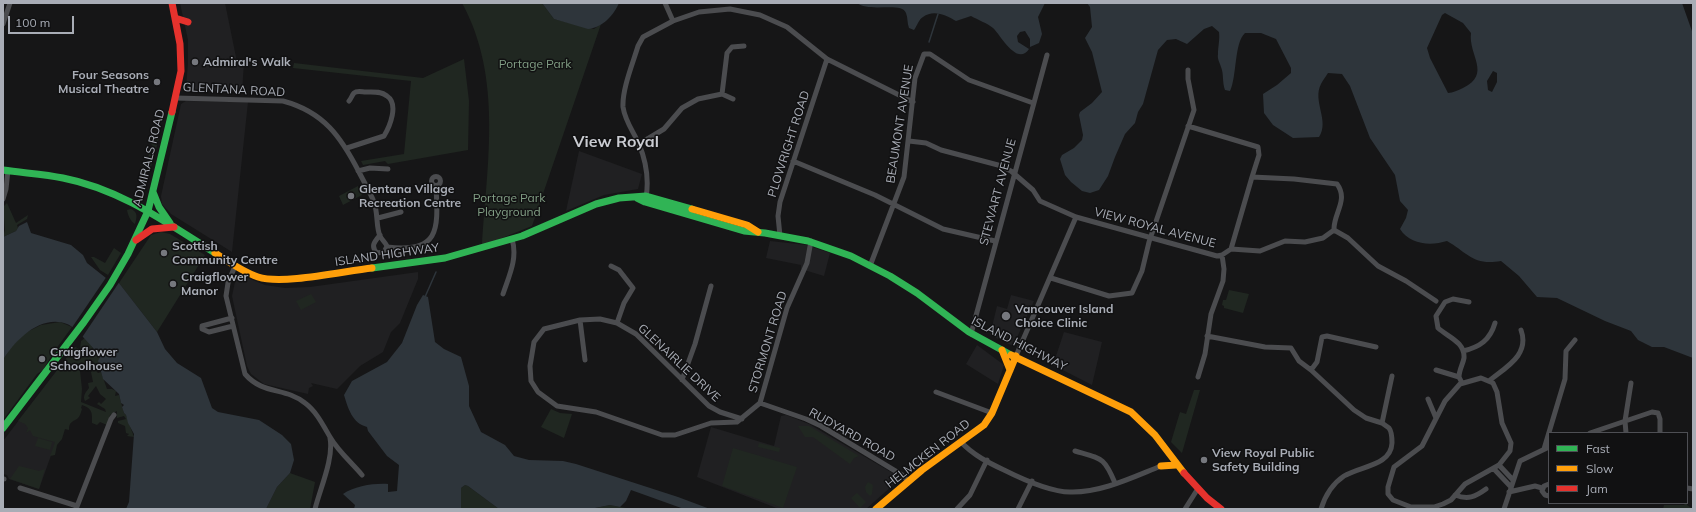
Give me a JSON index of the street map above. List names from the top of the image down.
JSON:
{
  "streets": {
    "main road": ["ADMIRALS ROAD", "ISLAND HIGHWAY", "HELMCKEN ROAD"],
    "street": [
      "GLENTANA ROAD",
      "BEAUMONT AVENUE",
      "PLOWRIGHT ROAD",
      "STEWART AVENUE",
      "VIEW ROYAL AVENUE",
      "STORMONT ROAD",
      "GLENAIRLIE DRIVE",
      "RUDYARD ROAD"
    ]
  },
  "crossings": [
    ["GLENTANA ROAD", "ADMIRALS ROAD"],
    ["BEAUMONT AVENUE", "STEWART AVENUE"],
    ["BEAUMONT AVENUE", "VIEW ROYAL AVENUE"],
    ["BEAUMONT AVENUE", "ISLAND HIGHWAY"],
    ["PLOWRIGHT ROAD", "ISLAND HIGHWAY"],
    ["ADMIRALS ROAD", "ISLAND HIGHWAY"],
    ["STEWART AVENUE", "VIEW ROYAL AVENUE"],
    ["STEWART AVENUE", "ISLAND HIGHWAY"],
    ["VIEW ROYAL AVENUE", "HELMCKEN ROAD"],
    ["ISLAND HIGHWAY", "STORMONT ROAD"],
    ["ISLAND HIGHWAY", "HELMCKEN ROAD"],
    ["STORMONT ROAD", "GLENAIRLIE DRIVE"],
    ["STORMONT ROAD", "RUDYARD ROAD"],
    ["RUDYARD ROAD", "HELMCKEN ROAD"]
  ],
  "districts": ["View Royal"],
  "parks": ["Portage Park", "Portage Park Playground"],
  "places": [
    "Admiral's Walk",
    "Four Seasons Musical Theatre",
    "Glentana Village Recreation Centre",
    "Scottish Community Centre",
    "Craigflower Manor",
    "Vancouver Island Choice Clinic",
    "Craigflower Schoolhouse",
    "View Royal Public Safety Building"
  ],
  "legend": ["Fast", "Slow", "Jam"],
  "scale_bar": "100 m"
}
